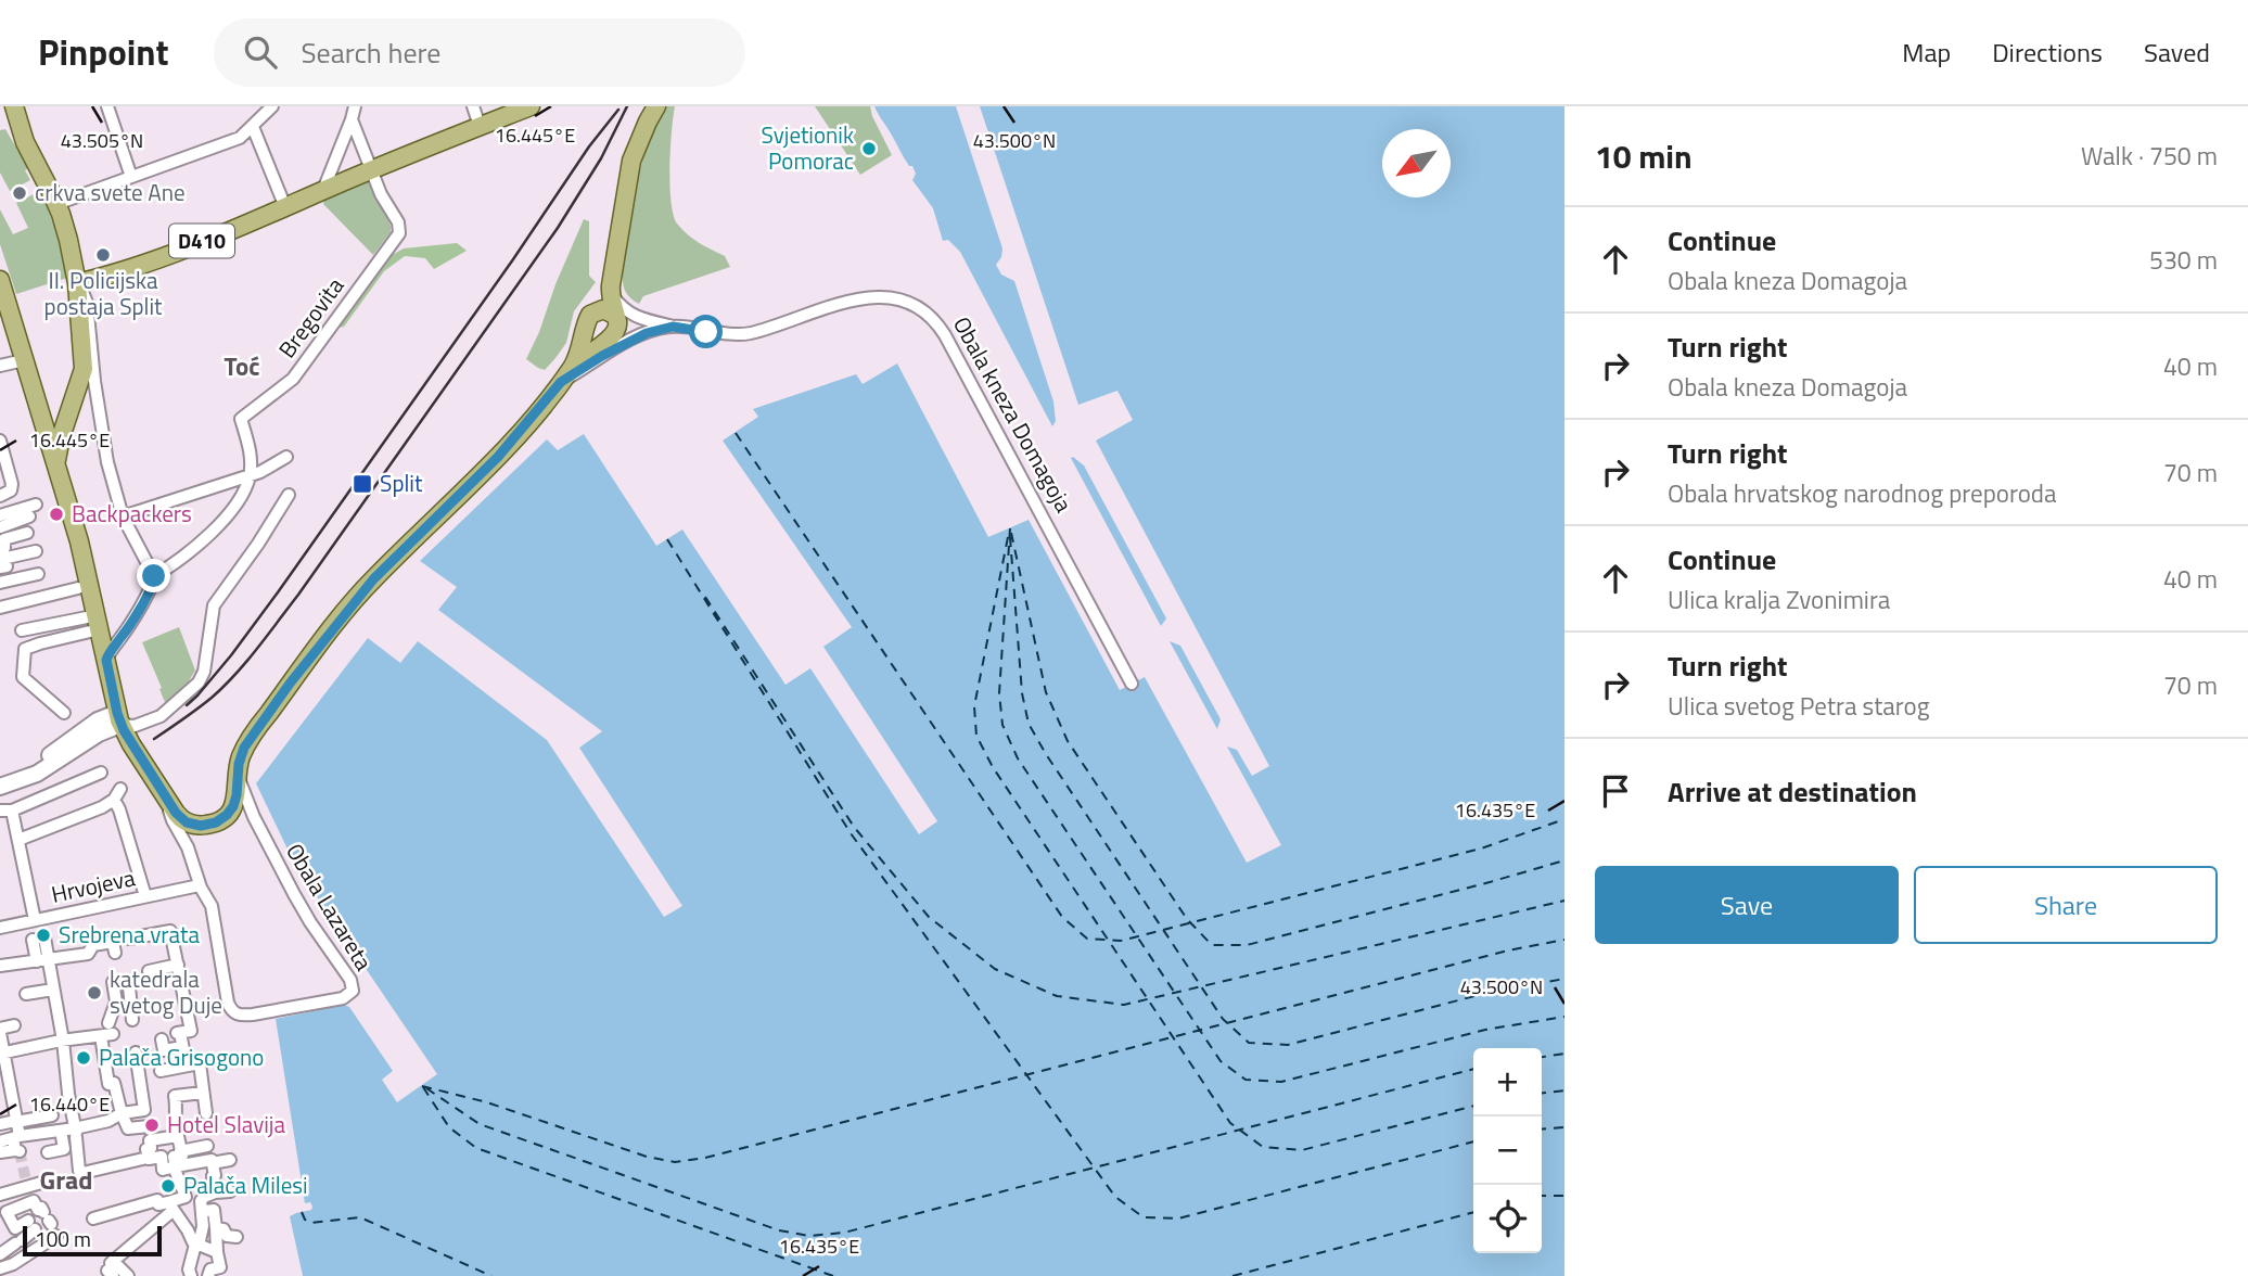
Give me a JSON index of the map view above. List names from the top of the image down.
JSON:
{
  "streets": {
    "main road": ["D410", "Obala kneza Domagoja"],
    "street": ["Bregovita", "Hrvojeva", "Obala Lazareta"]
  },
  "crossings": [
    ["D410", "Bregovita"],
    ["Obala kneza Domagoja", "Obala Lazareta"]
  ],
  "districts": ["Toć", "Grad"],
  "places": {
    "other": [
      "Svjetionik Pomorac",
      "crkva svete Ane",
      "II. Policijska postaja Split",
      "Backpackers",
      "Srebrena vrata",
      "katedrala svetog Duje",
      "Palača Grisogono",
      "Hotel Slavija",
      "Palača Milesi"
    ],
    "transit": ["Split"]
  },
  "scale_bar": "100 m",
  "north": "bottom left",
  "page": {
    "header": "Pinpoint",
    "search": "Search here",
    "nav": ["Map", "Directions", "Saved"],
    "heading": ["10 min", "Walk · 750 m"],
    "list": [
      ["Continue", "Obala kneza Domagoja", "530 m"],
      ["Turn right", "Obala kneza Domagoja", "40 m"],
      ["Turn right", "Obala hrvatskog narodnog preporoda", "70 m"],
      ["Continue", "Ulica kralja Zvonimira", "40 m"],
      ["Turn right", "Ulica svetog Petra starog", "70 m"],
      "Arrive at destination"
    ],
    "buttons": ["Save", "Share"],
    "map_buttons": ["+", "−"],
    "scale": "100 m"
  },
  "coordinates": [
    "16.445°E",
    "43.505°N",
    "43.500°N",
    "16.435°E",
    "16.440°E"
  ]
}
